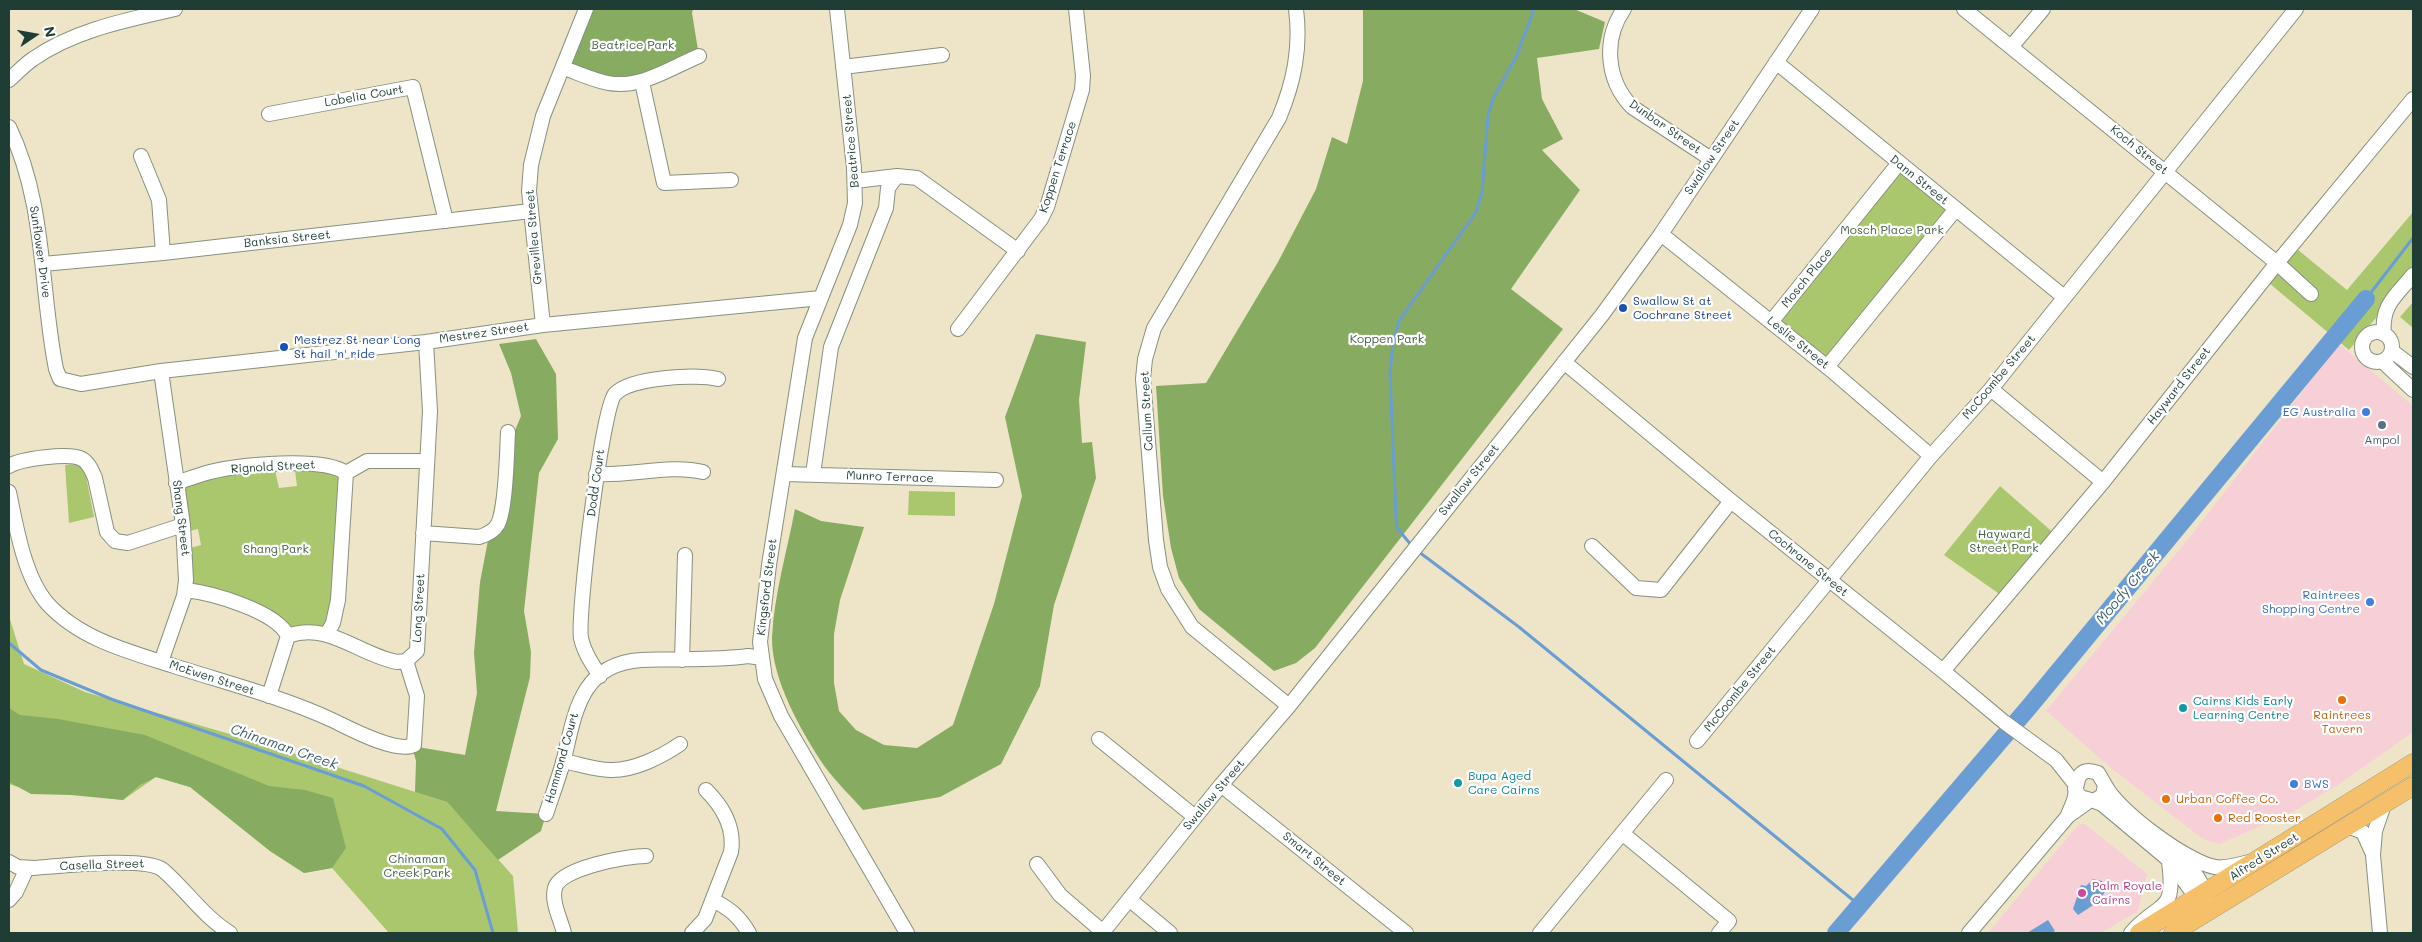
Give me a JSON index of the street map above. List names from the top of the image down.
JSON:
{
  "streets": {
    "main road": ["Alfred Street"],
    "street": [
      "Lobelia Court",
      "Dunbar Street",
      "Beatrice Street",
      "Koch Street",
      "Swallow Street",
      "Koppen Terrace",
      "Dann Street",
      "Grevillea Street",
      "Banksia Street",
      "Sunflower Drive",
      "Mosch Place",
      "Mestrez Street",
      "Leslie Street",
      "McCoombe Street",
      "Hayward Street",
      "Callum Street",
      "Rignold Street",
      "Munro Terrace",
      "Dodd Court",
      "Shang Street",
      "Cochrane Street",
      "Kingsford Street",
      "Long Street",
      "McEwen Street",
      "Hammond Court",
      "Smart Street",
      "Casella Street"
    ]
  },
  "crossings": [
    ["Lobelia Court", "Banksia Street"],
    ["Dunbar Street", "Swallow Street"],
    ["Beatrice Street", "Mestrez Street"],
    ["Beatrice Street", "Kingsford Street"],
    ["Koch Street", "McCoombe Street"],
    ["Koch Street", "Hayward Street"],
    ["Swallow Street", "Dann Street"],
    ["Swallow Street", "Leslie Street"],
    ["Swallow Street", "Callum Street"],
    ["Swallow Street", "Cochrane Street"],
    ["Swallow Street", "Smart Street"],
    ["Dann Street", "Mosch Place"],
    ["Dann Street", "McCoombe Street"],
    ["Grevillea Street", "Banksia Street"],
    ["Grevillea Street", "Mestrez Street"],
    ["Banksia Street", "Sunflower Drive"],
    ["Sunflower Drive", "Mestrez Street"],
    ["Mosch Place", "Leslie Street"],
    ["Mestrez Street", "Shang Street"],
    ["Mestrez Street", "Kingsford Street"],
    ["Mestrez Street", "Long Street"],
    ["Leslie Street", "McCoombe Street"],
    ["McCoombe Street", "Cochrane Street"],
    ["Hayward Street", "Cochrane Street"],
    ["Rignold Street", "Shang Street"],
    ["Munro Terrace", "Kingsford Street"],
    ["Dodd Court", "Hammond Court"],
    ["Shang Street", "McEwen Street"],
    ["Kingsford Street", "Hammond Court"],
    ["Long Street", "McEwen Street"]
  ],
  "water": ["Moody Creek", "Chinaman Creek"],
  "parks": [
    "Beatrice Park",
    "Mosch Place Park",
    "Koppen Park",
    "Hayward Street Park",
    "Shang Park",
    "Chinaman Creek Park"
  ],
  "places": [
    "Swallow St at Cochrane Street",
    "Mestrez St near Long St hail 'n' ride",
    "EG Australia",
    "Ampol",
    "Raintrees Shopping Centre",
    "Raintrees Tavern",
    "Cairns Kids Early Learning Centre",
    "Bupa Aged Care Cairns",
    "BWS",
    "Urban Coffee Co.",
    "Red Rooster",
    "Palm Royale Cairns"
  ],
  "north": "right"
}
